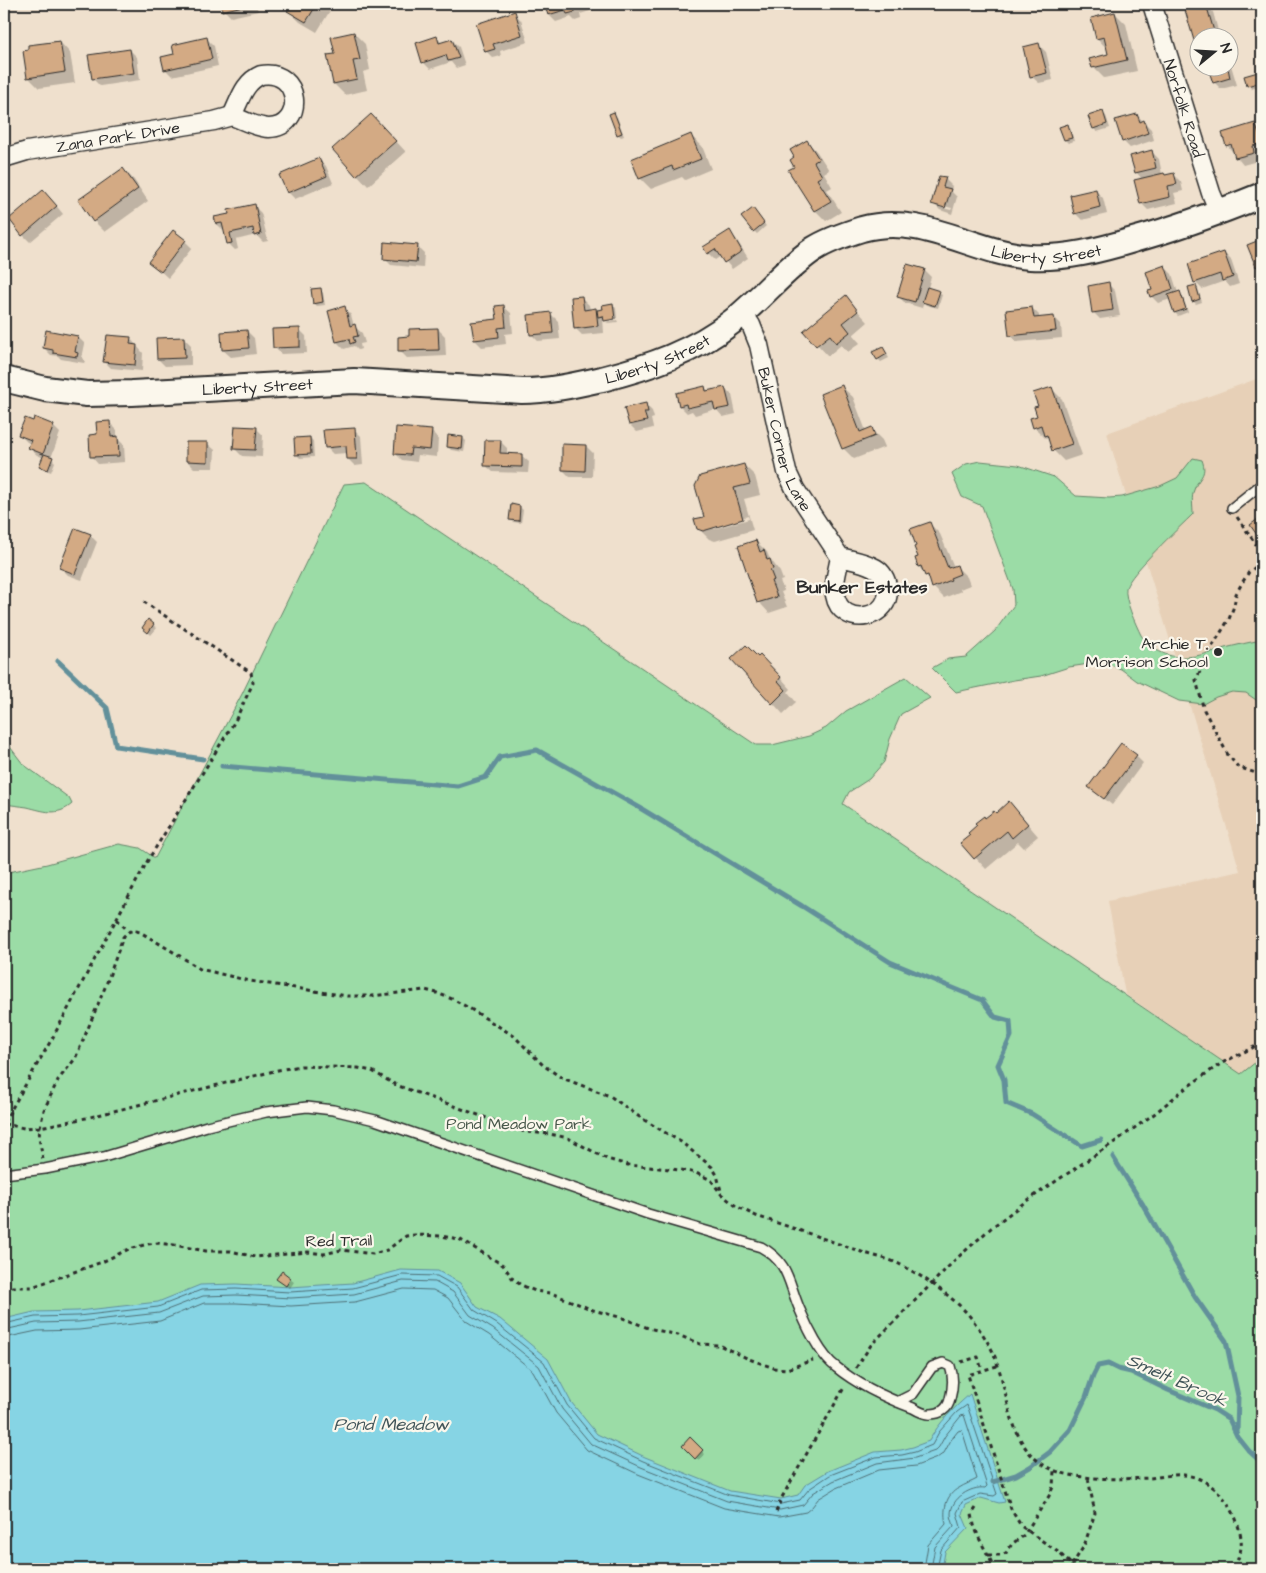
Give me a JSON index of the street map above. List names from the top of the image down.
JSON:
{
  "streets": {
    "main road": ["Liberty Street"],
    "street": ["Norfolk Road", "Zana Park Drive", "Buker Corner Lane"],
    "path": ["Red Trail"]
  },
  "crossings": [
    ["Norfolk Road", "Liberty Street"],
    ["Liberty Street", "Buker Corner Lane"]
  ],
  "districts": ["Bunker Estates"],
  "water": ["Smelt Brook", "Pond Meadow"],
  "parks": ["Pond Meadow Park"],
  "places": ["Archie T. Morrison School"],
  "north": "right"
}
